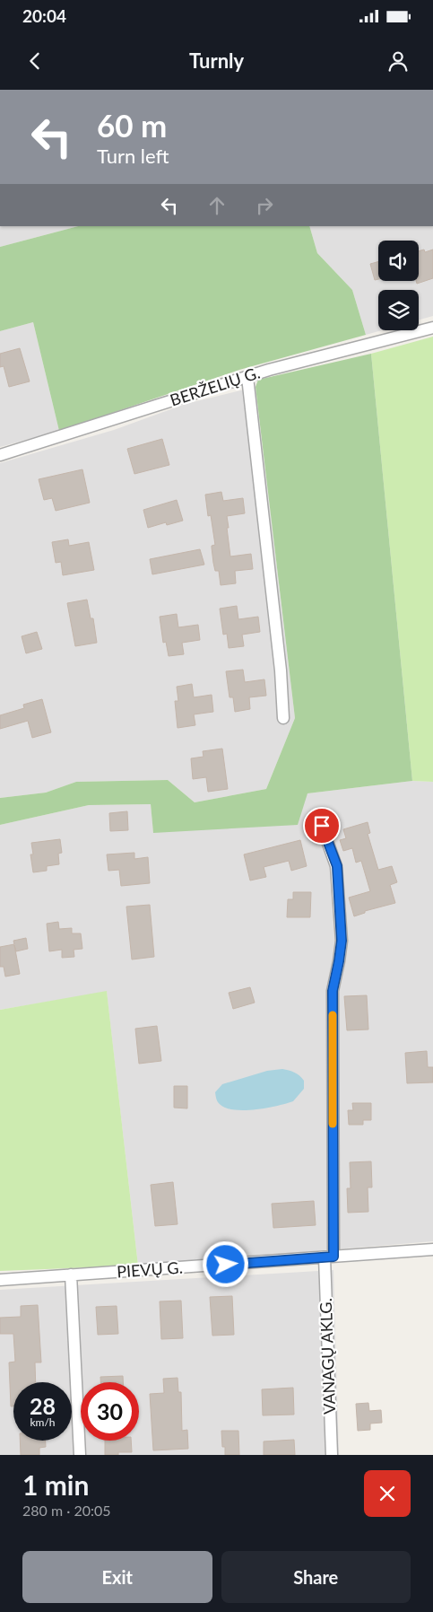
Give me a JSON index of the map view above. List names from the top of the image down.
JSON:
{
  "streets": {
    "street": ["BERŽELIŲ G.", "PIEVŲ G.", "VANAGŲ AKLG."]
  },
  "crossings": [
    ["PIEVŲ G.", "VANAGŲ AKLG."]
  ],
  "page": {
    "status": "20:04",
    "header": "Turnly",
    "turn": ["60 m", "Turn left"],
    "speed": "28 km/h",
    "limit": "30",
    "heading": ["1 min", "280 m · 20:05"],
    "buttons": ["Exit", "Share"]
  }
}
